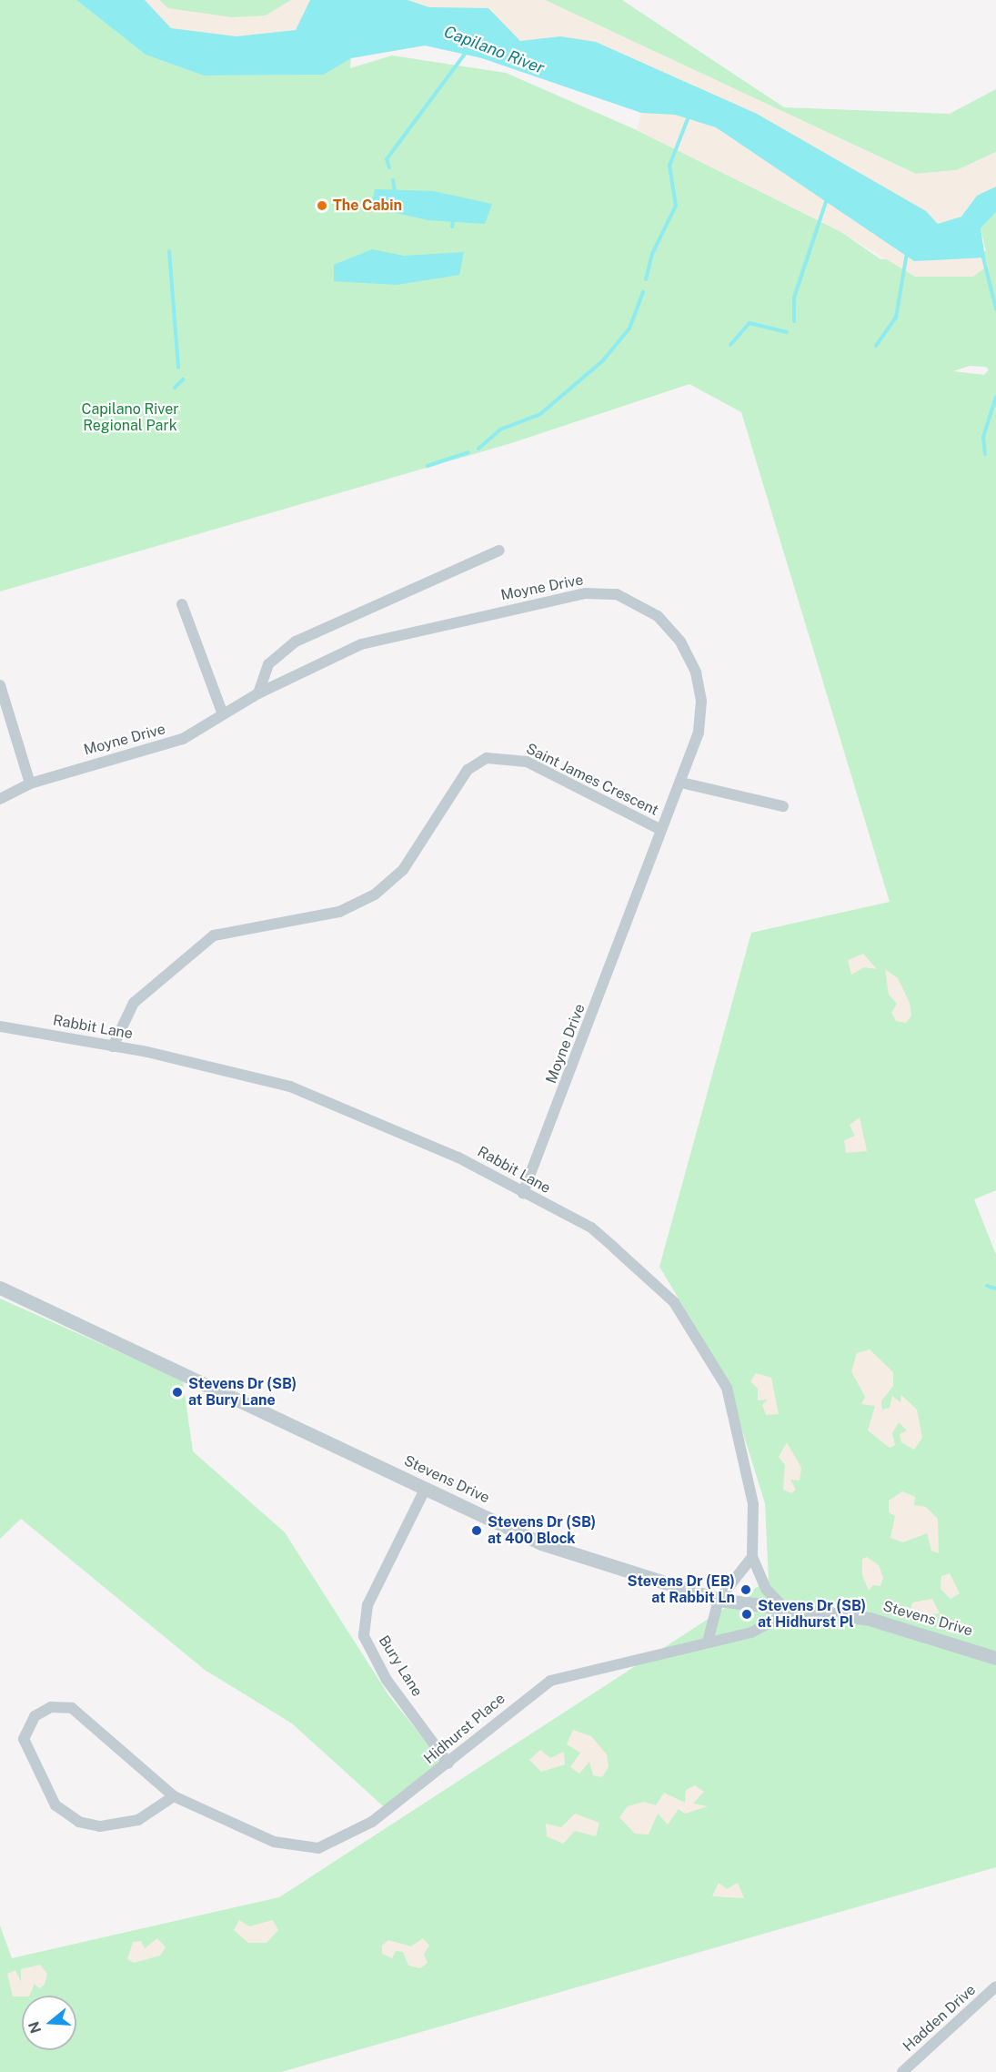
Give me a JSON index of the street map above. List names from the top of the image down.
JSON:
{
  "streets": {
    "street": [
      "Moyne Drive",
      "Saint James Crescent",
      "Rabbit Lane",
      "Stevens Drive",
      "Bury Lane",
      "Hidhurst Place",
      "Hadden Drive"
    ]
  },
  "crossings": [
    ["Moyne Drive", "Saint James Crescent"],
    ["Moyne Drive", "Rabbit Lane"],
    ["Saint James Crescent", "Rabbit Lane"],
    ["Stevens Drive", "Bury Lane"],
    ["Stevens Drive", "Hidhurst Place"],
    ["Bury Lane", "Hidhurst Place"]
  ],
  "water": ["Capilano River"],
  "parks": ["Capilano River Regional Park"],
  "places": [
    "The Cabin",
    "Stevens Dr (SB) at Bury Lane",
    "Stevens Dr (SB) at 400 Block",
    "Stevens Dr (EB) at Rabbit Ln",
    "Stevens Dr (SB) at Hidhurst Pl"
  ],
  "north": "left"
}
